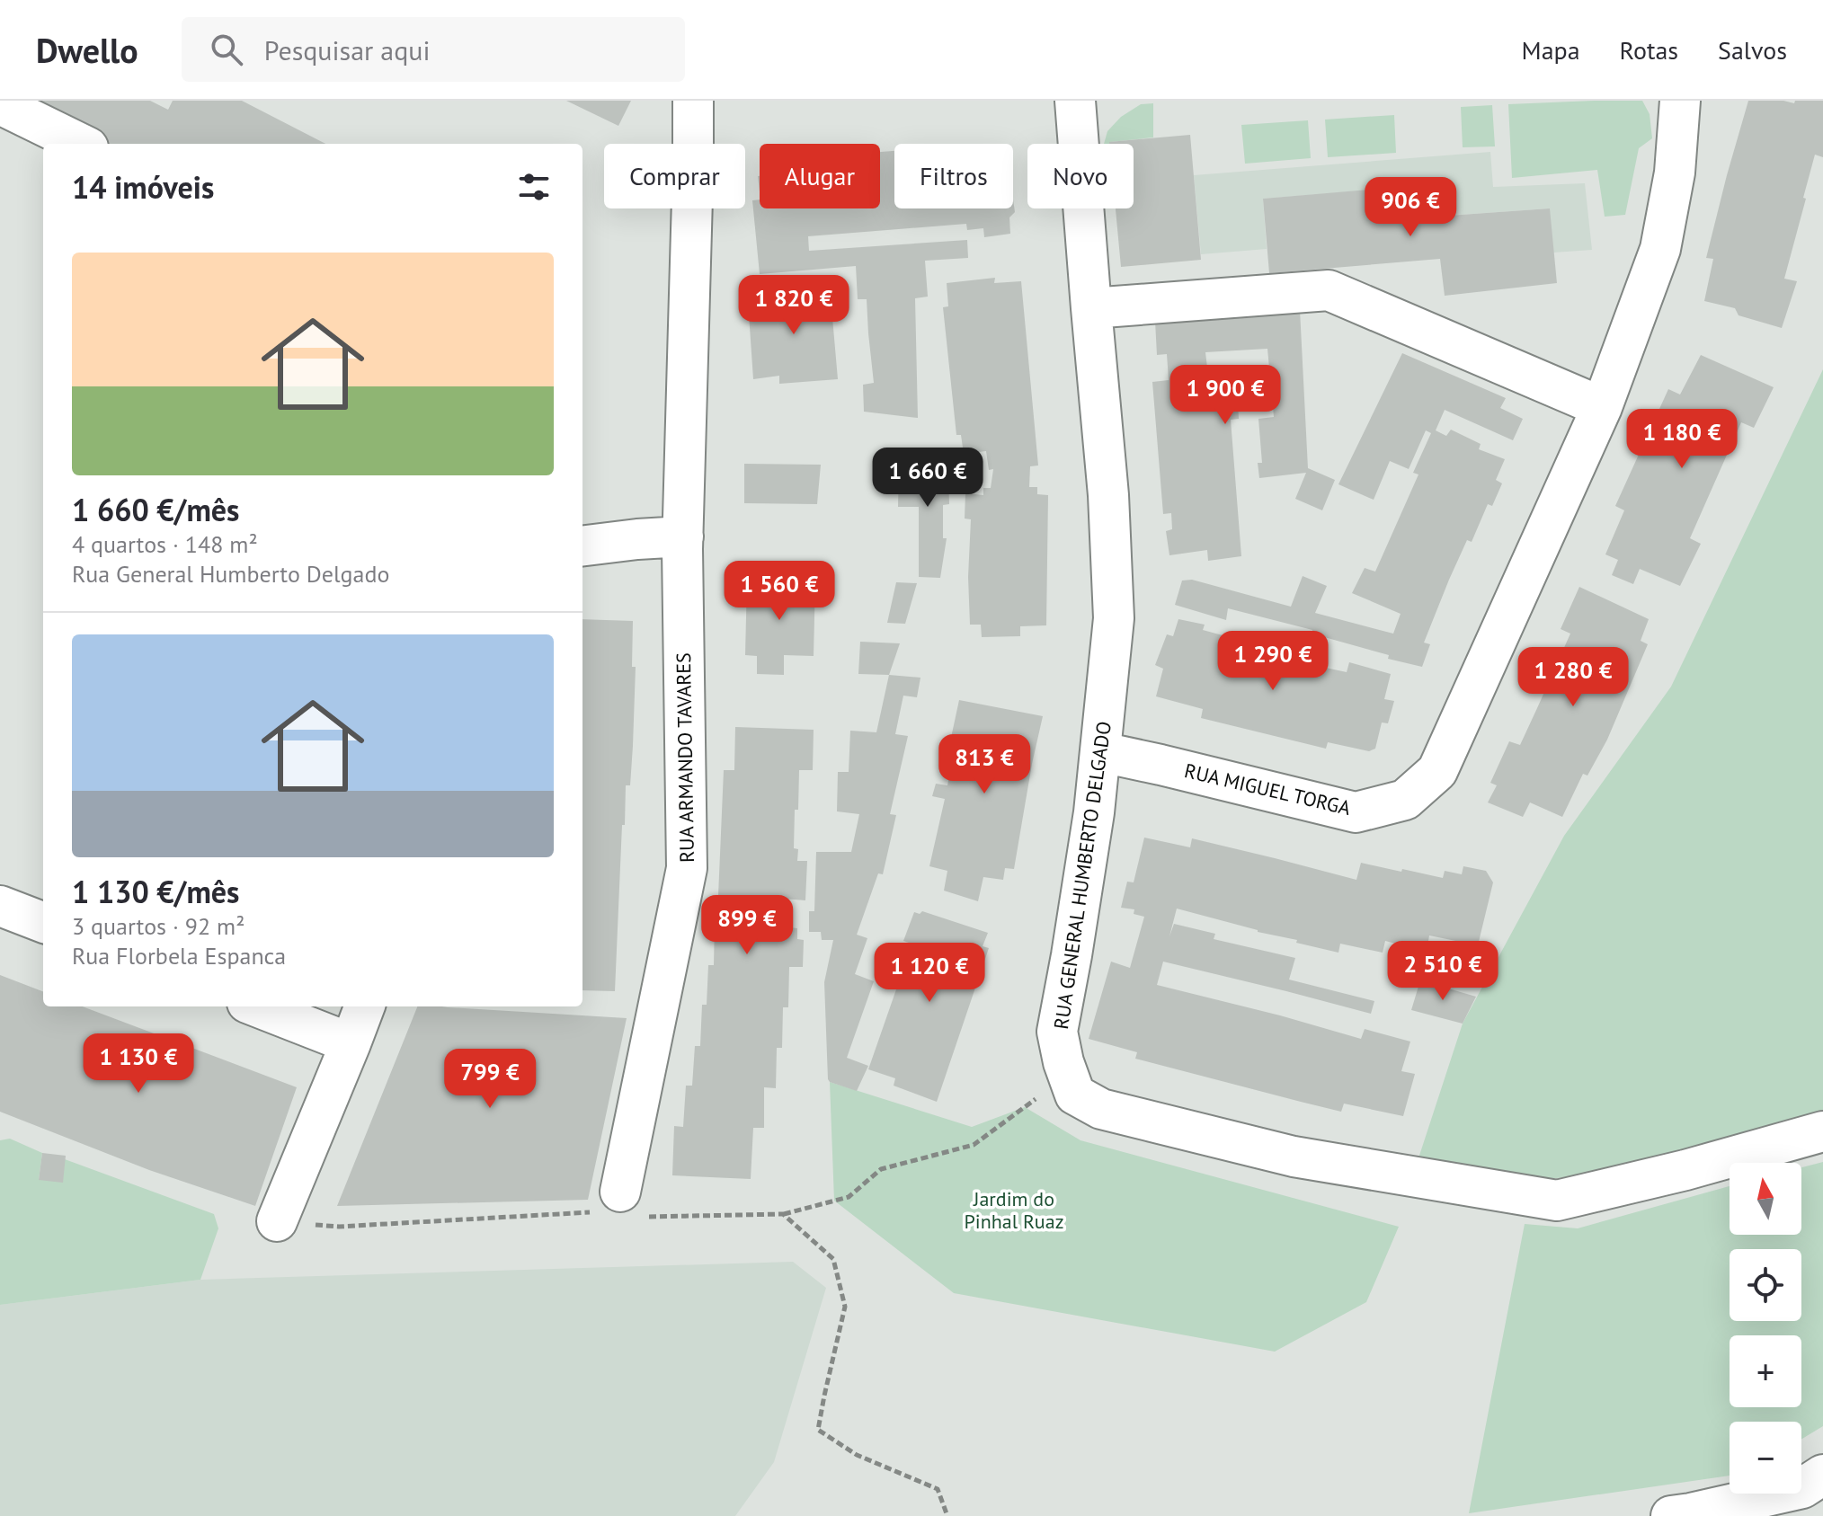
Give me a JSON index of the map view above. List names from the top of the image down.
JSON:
{
  "streets": {
    "street": ["RUA ARMANDO TAVARES", "RUA MIGUEL TORGA", "RUA GENERAL HUMBERTO DELGADO"]
  },
  "crossings": [
    ["RUA MIGUEL TORGA", "RUA GENERAL HUMBERTO DELGADO"]
  ],
  "parks": ["Jardim do Pinhal Ruaz"],
  "north": "top",
  "page": {
    "header": "Dwello",
    "search": "Pesquisar aqui",
    "nav": ["Mapa", "Rotas", "Salvos"],
    "chip": [
      "Comprar",
      "Alugar",
      "Filtros",
      "Novo"
    ],
    "heading": "14 imóveis",
    "price": [
      "906 €",
      "1 820 €",
      "1 900 €",
      "1 180 €",
      "1 660 €",
      "1 560 €",
      "1 290 €",
      "1 280 €",
      "813 €",
      "899 €",
      "2 510 €",
      "1 120 €",
      "1 130 €",
      "799 €"
    ],
    "list": [
      {
        "name": "1 660 €/mês",
        "note": "4 quartos · 148 m² · Rua General Humberto Delgado"
      },
      {
        "name": "1 130 €/mês",
        "note": "3 quartos · 92 m² · Rua Florbela Espanca"
      }
    ],
    "map_buttons": ["+", "−"]
  }
}
